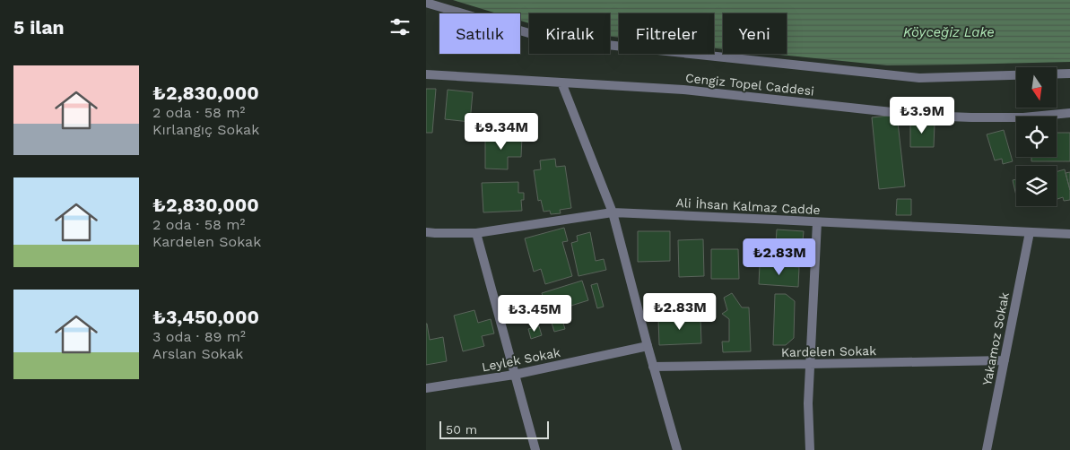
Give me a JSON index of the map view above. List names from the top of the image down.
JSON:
{
  "streets": {
    "street": [
      "Cengiz Topel Caddesi",
      "Ali İhsan Kalmaz Cadde",
      "Yakamoz Sokak",
      "Kardelen Sokak",
      "Leylek Sokak"
    ]
  },
  "crossings": [
    ["Ali İhsan Kalmaz Cadde", "Yakamoz Sokak"],
    ["Yakamoz Sokak", "Kardelen Sokak"]
  ],
  "water": ["Köyceğiz Lake"],
  "scale_bar": "50 m",
  "north": "bottom",
  "page": {
    "heading": "5 ilan",
    "chip": [
      "Satılık",
      "Kiralık",
      "Filtreler",
      "Yeni"
    ],
    "list": [
      {
        "name": "₺2,830,000",
        "note": "2 oda · 58 m² · Kırlangıç Sokak"
      },
      {
        "name": "₺2,830,000",
        "note": "2 oda · 58 m² · Kardelen Sokak"
      },
      {
        "name": "₺3,450,000",
        "note": "3 oda · 89 m² · Arslan Sokak"
      }
    ],
    "price": [
      "₺3.9M",
      "₺9.34M",
      "₺2.83M",
      "₺2.83M",
      "₺3.45M"
    ],
    "scale": "50 m"
  }
}
